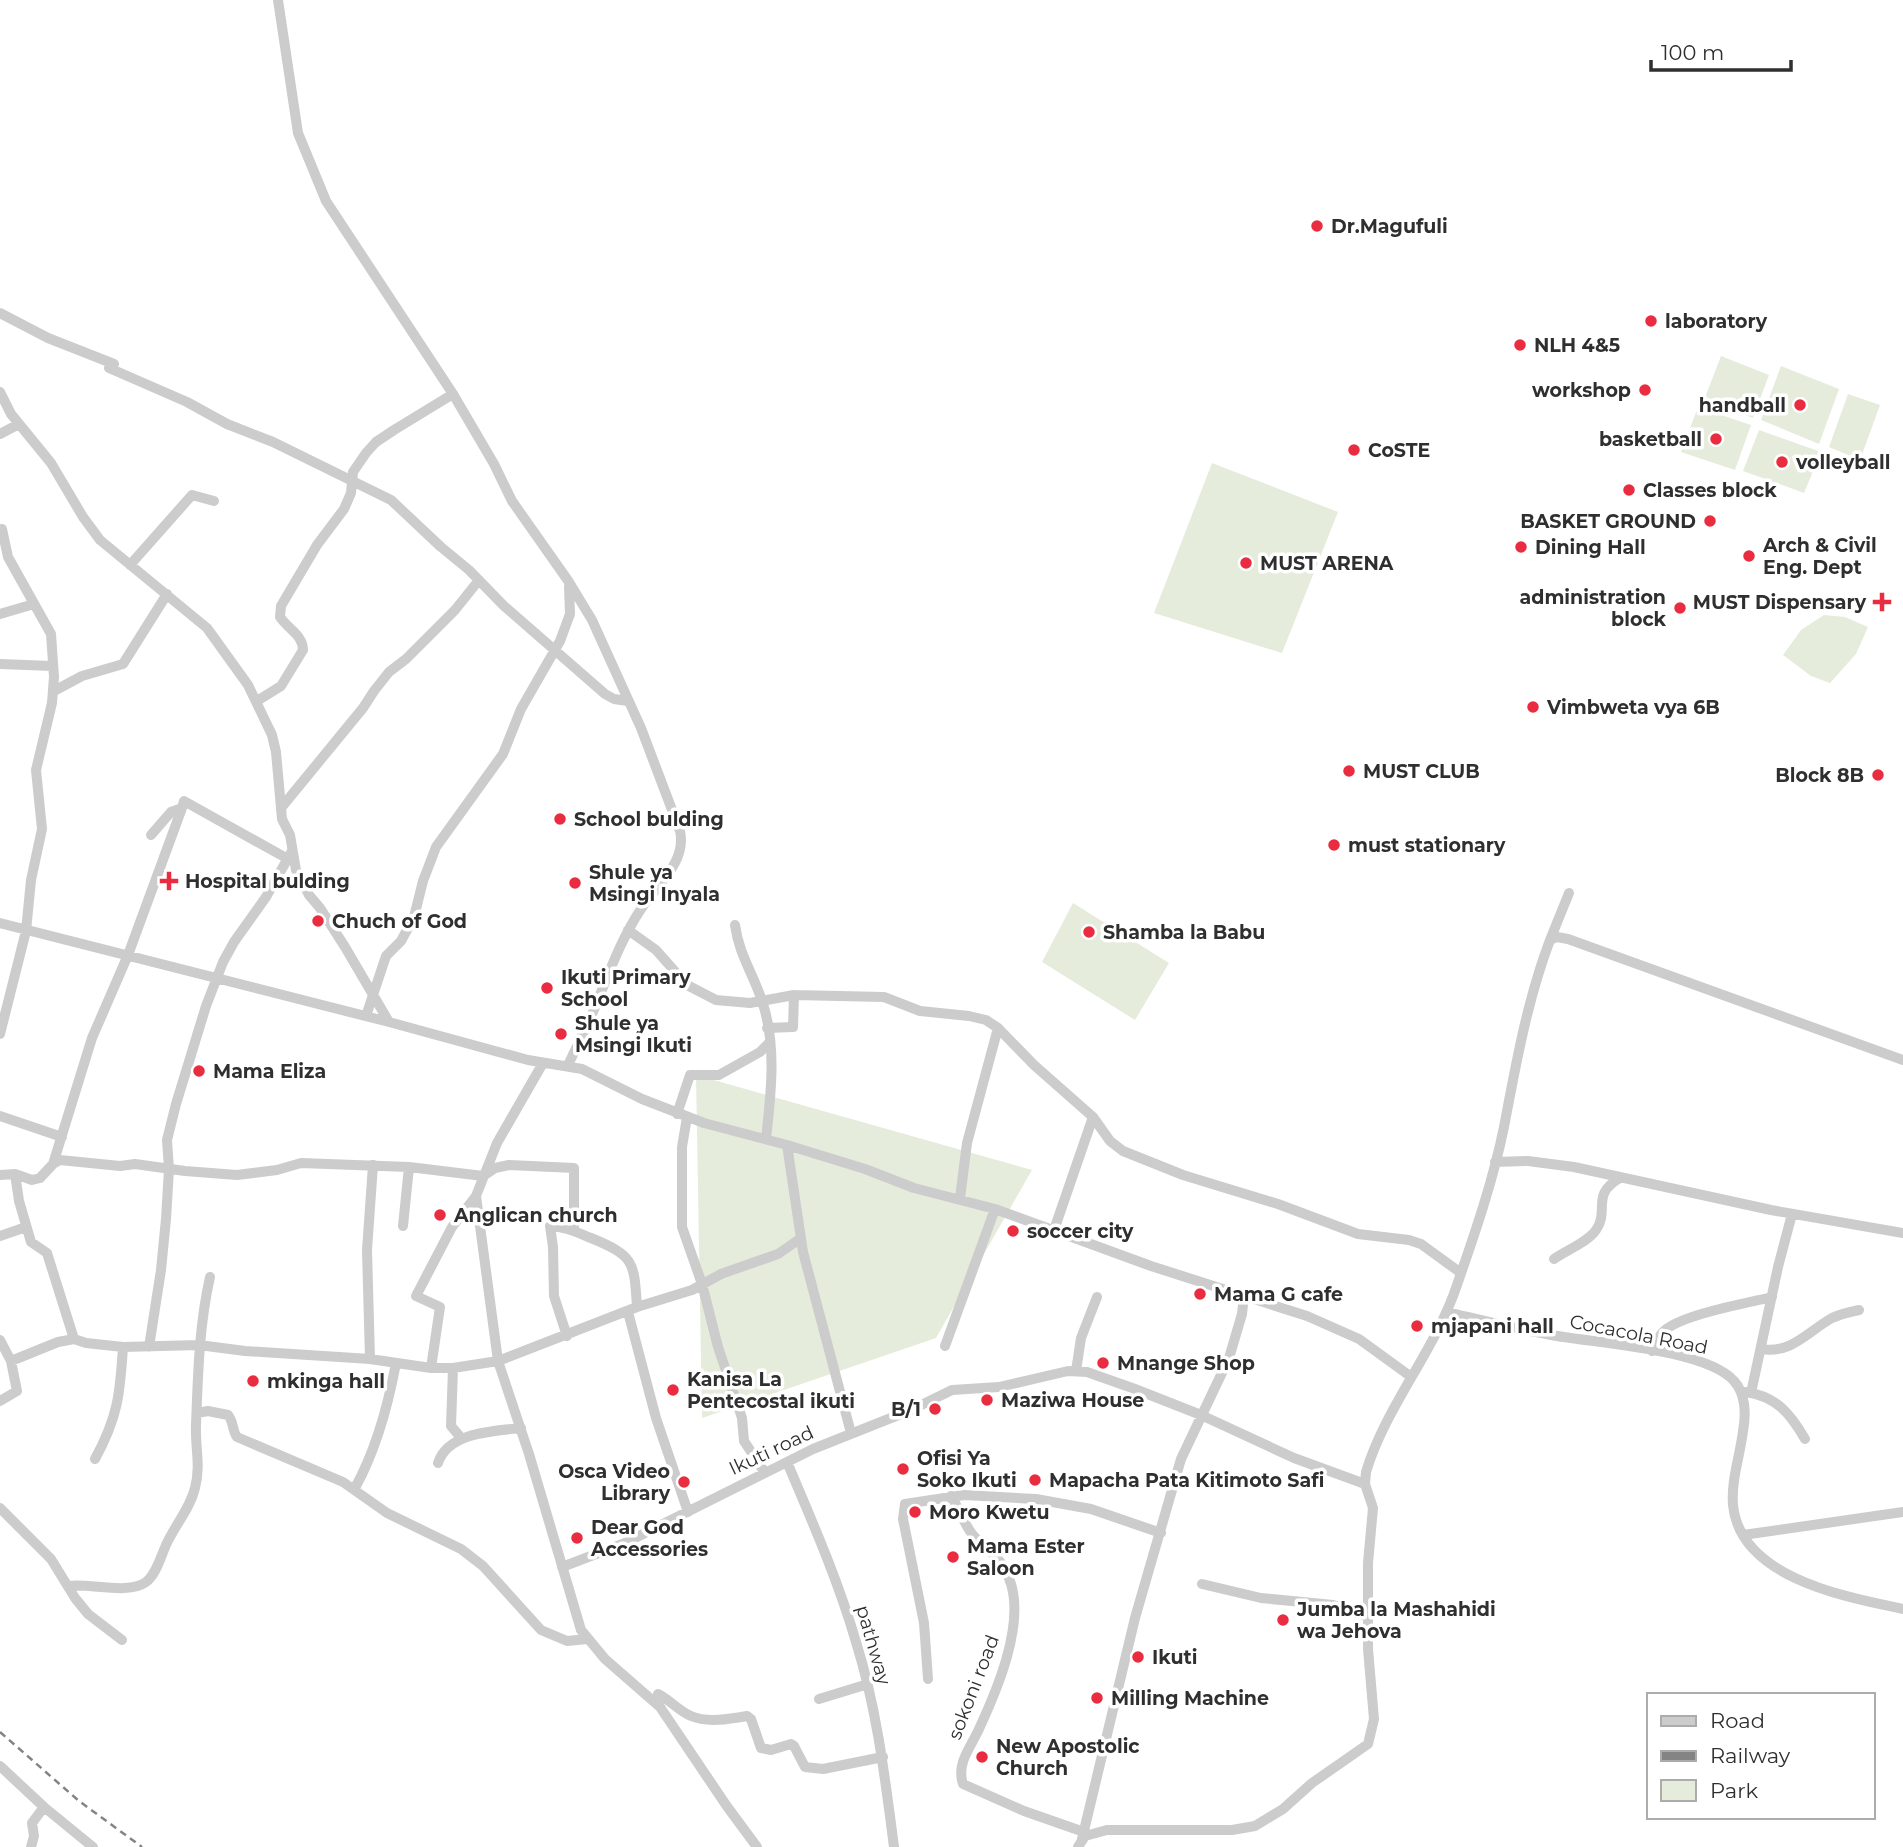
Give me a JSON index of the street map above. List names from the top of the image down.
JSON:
{
  "streets": {
    "street": [
      "Cocacola Road",
      "Ikuti road",
      "pathway",
      "sokoni road"
    ]
  },
  "crossings": [
    ["Ikuti road", "pathway"]
  ],
  "places": {
    "other": [
      "Dr.Magufuli",
      "laboratory",
      "NLH 4&5",
      "workshop",
      "handball",
      "basketball",
      "CoSTE",
      "volleyball",
      "Classes block",
      "BASKET GROUND",
      "Dining Hall",
      "Arch & Civil Eng. Dept",
      "MUST ARENA",
      "administration block",
      "Vimbweta vya 6B",
      "MUST CLUB",
      "Block 8B",
      "School bulding",
      "must stationary",
      "Shule ya Msingi Inyala",
      "Chuch of God",
      "Shamba la Babu",
      "Ikuti Primary School",
      "Shule ya Msingi Ikuti",
      "Mama Eliza",
      "Anglican church",
      "soccer city",
      "Mama G cafe",
      "mjapani hall",
      "Mnange Shop",
      "mkinga hall",
      "Kanisa La Pentecostal ikuti",
      "Maziwa House",
      "B/1",
      "Ofisi Ya Soko Ikuti",
      "Mapacha Pata Kitimoto Safi",
      "Osca Video Library",
      "Moro Kwetu",
      "Dear God Accessories",
      "Mama Ester Saloon",
      "Jumba la Mashahidi wa Jehova",
      "Ikuti",
      "Milling Machine",
      "New Apostolic Church"
    ],
    "health": ["MUST Dispensary", "Hospital bulding"]
  },
  "legend": ["Road", "Railway", "Park"],
  "scale_bar": "100 m"
}
